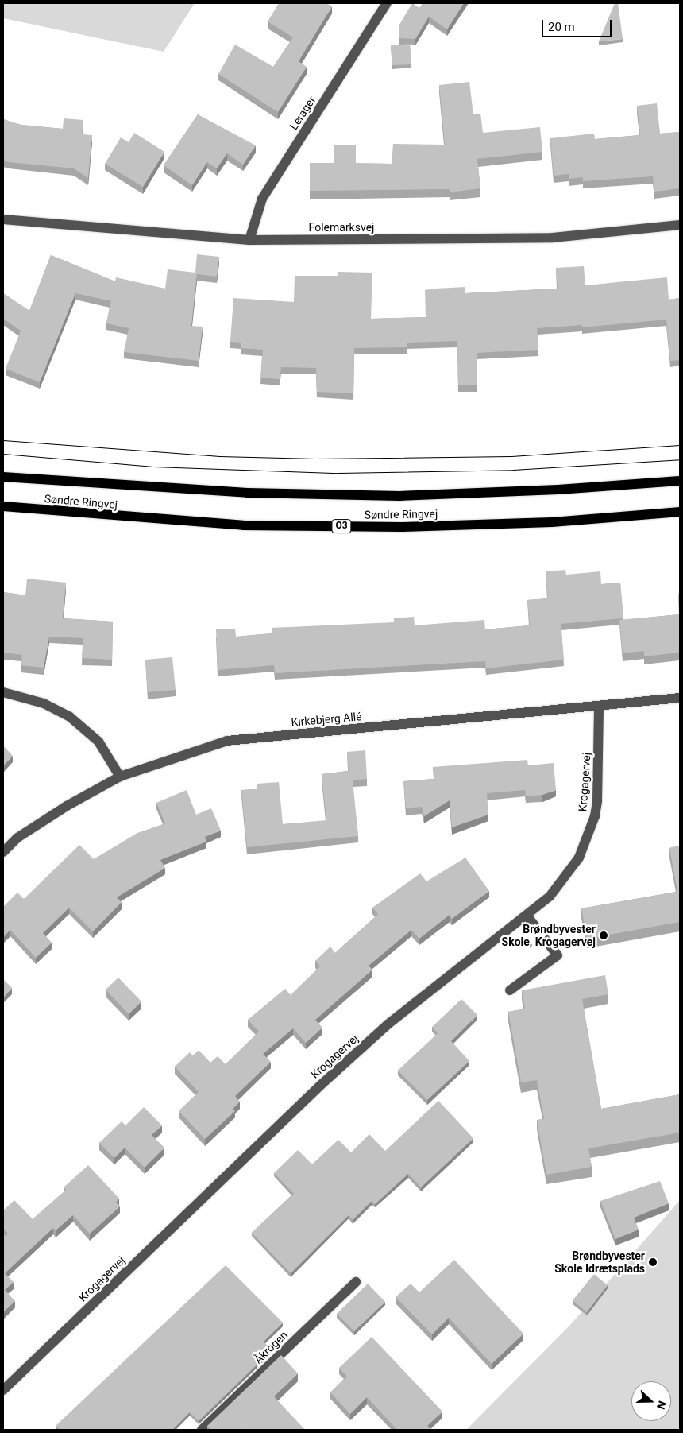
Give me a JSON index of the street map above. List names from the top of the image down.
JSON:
{
  "streets": {
    "main road": ["Søndre Ringvej", "O3"],
    "street": [
      "Lerager",
      "Folemarksvej",
      "Kirkebjerg Allé",
      "Krogagervej",
      "Åkrogen"
    ]
  },
  "crossings": [
    ["Lerager", "Folemarksvej"],
    ["Kirkebjerg Allé", "Krogagervej"]
  ],
  "places": ["Brøndbyvester Skole, Krogagervej", "Brøndbyvester Skole Idrætsplads"],
  "scale_bar": "20 m",
  "north": "right"
}
